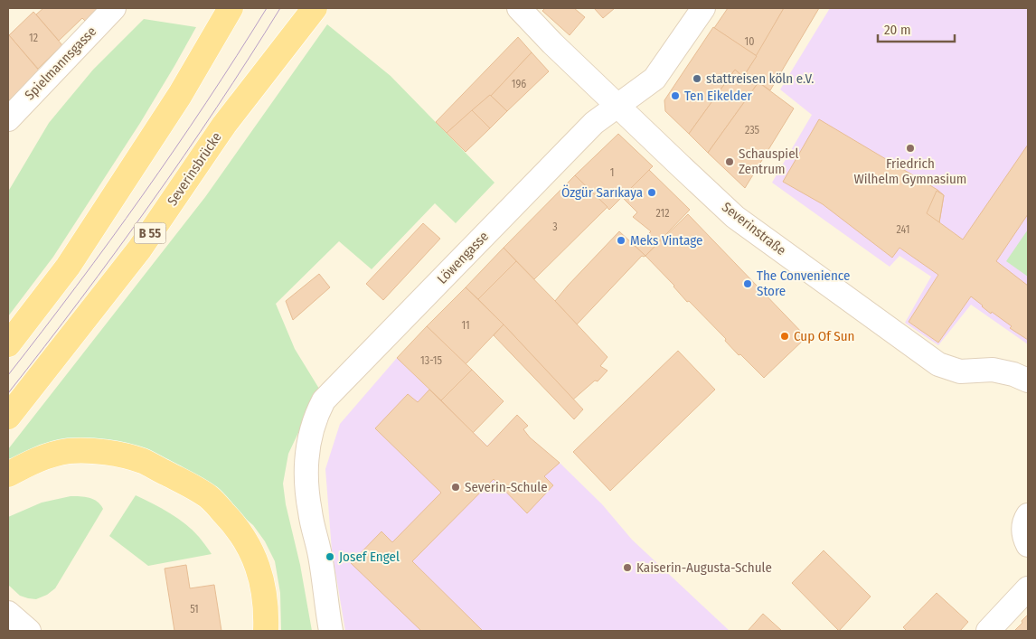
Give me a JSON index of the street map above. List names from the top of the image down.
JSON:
{
  "streets": {
    "main road": ["Severinsbrücke", "B 55"],
    "street": ["Spielmannsgasse", "Severinstraße", "Löwengasse"]
  },
  "crossings": [
    ["Severinstraße", "Löwengasse"]
  ],
  "places": [
    "stattreisen köln e.V.",
    "Ten Eikelder",
    "Friedrich Wilhelm Gymnasium",
    "Schauspiel Zentrum",
    "Özgür Sarıkaya",
    "Meks Vintage",
    "The Convenience Store",
    "Cup Of Sun",
    "Severin-Schule",
    "Josef Engel",
    "Kaiserin-Augusta-Schule"
  ],
  "house_numbers": [
    "12",
    "10",
    "196",
    "235",
    "1",
    "212",
    "3",
    "241",
    "11",
    "13-15",
    "51"
  ],
  "scale_bar": "20 m"
}
